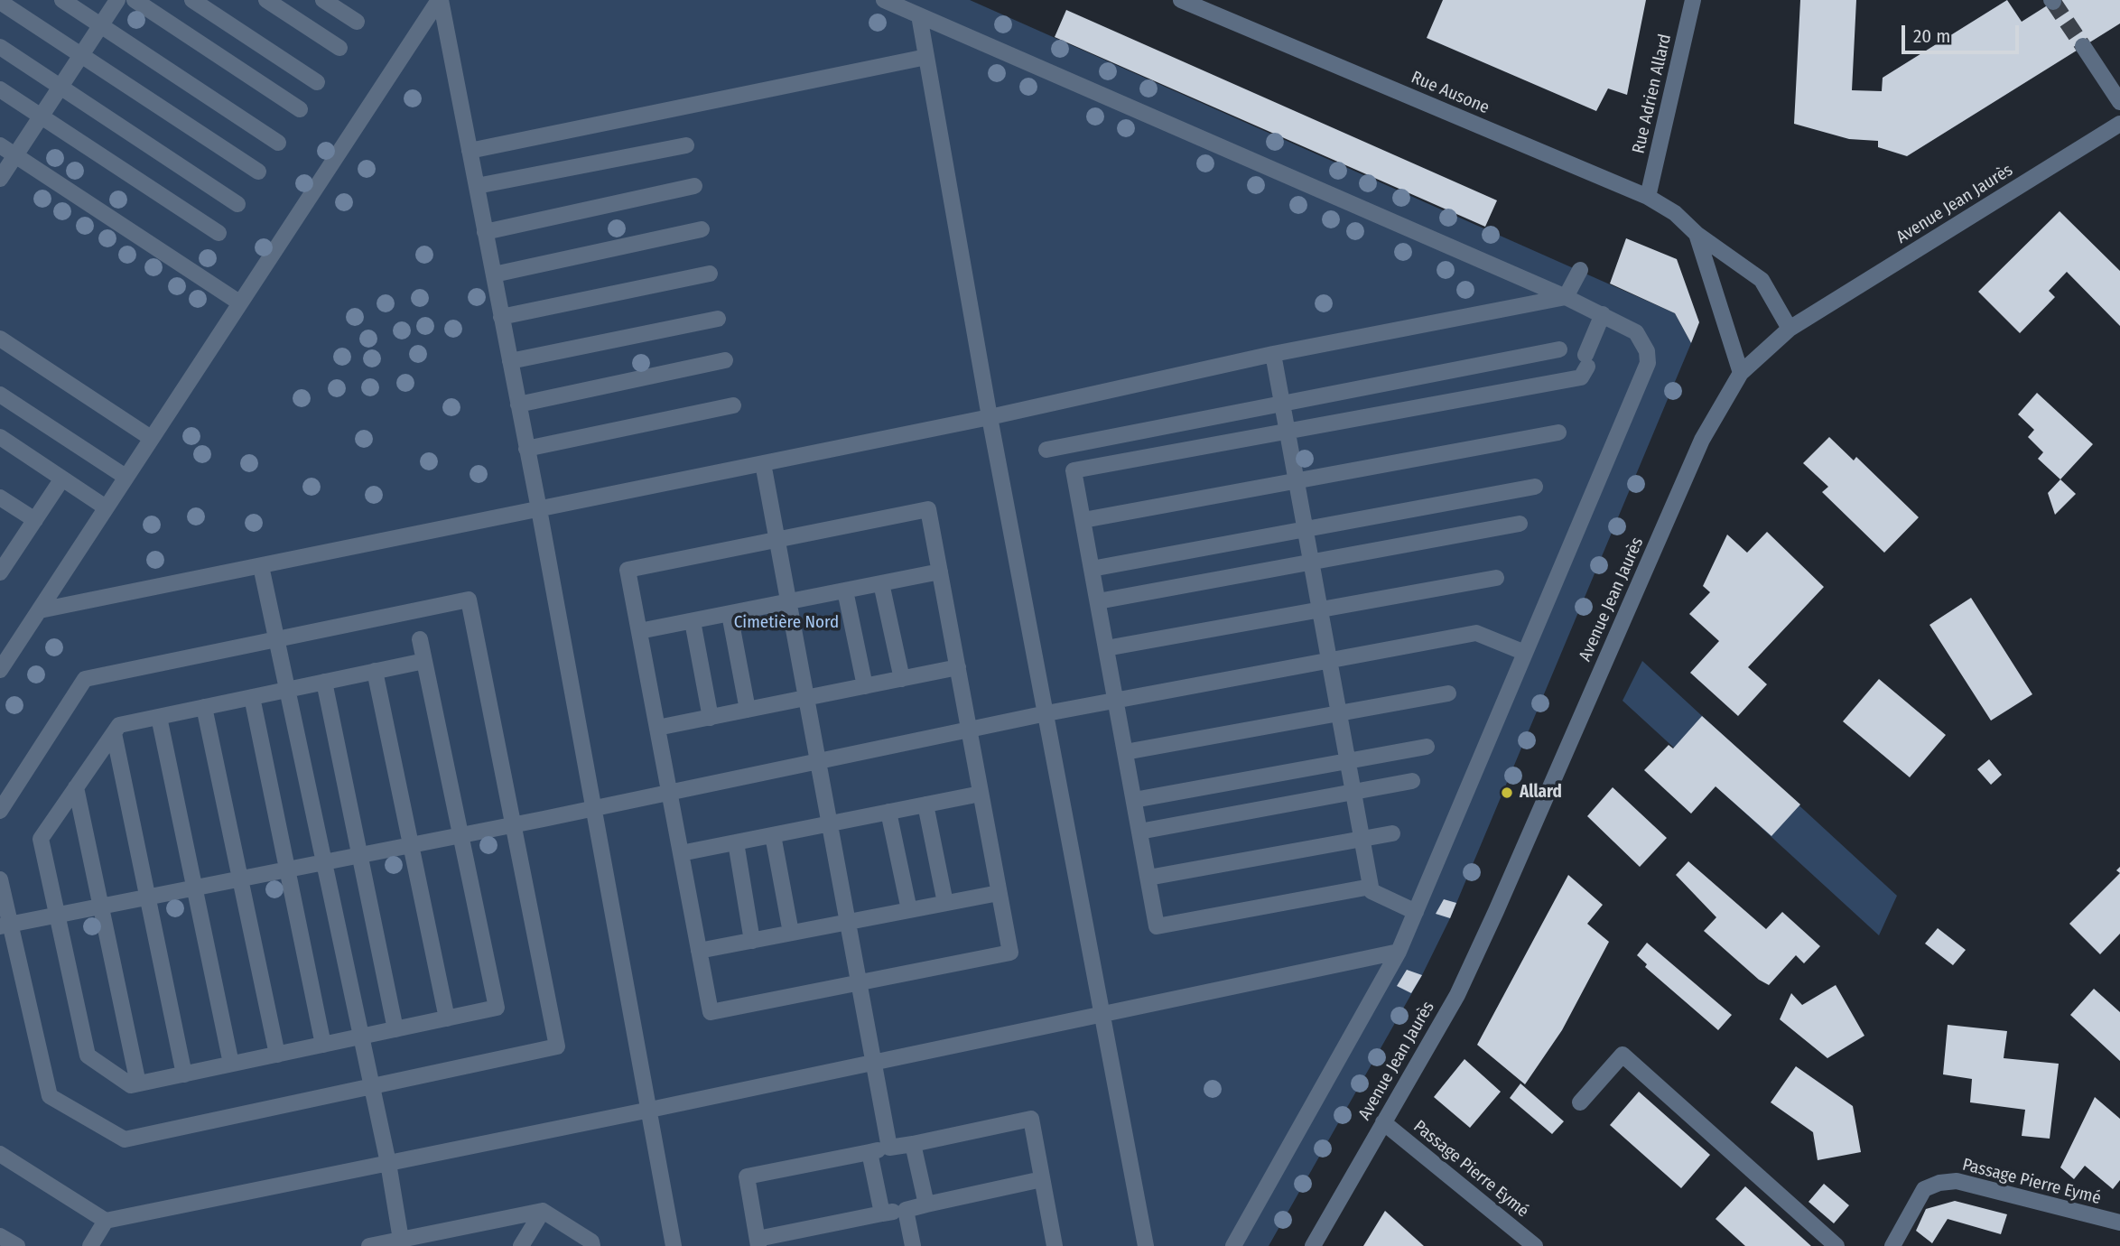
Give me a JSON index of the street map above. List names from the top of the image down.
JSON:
{
  "streets": {
    "street": [
      "Rue Ausone",
      "Rue Adrien Allard",
      "Avenue Jean Jaurès",
      "Passage Pierre Eymé"
    ]
  },
  "crossings": [
    ["Rue Ausone", "Rue Adrien Allard"],
    ["Rue Ausone", "Avenue Jean Jaurès"],
    ["Avenue Jean Jaurès", "Passage Pierre Eymé"]
  ],
  "parks": ["Cimetière Nord"],
  "places": ["Allard"],
  "scale_bar": "20 m"
}
